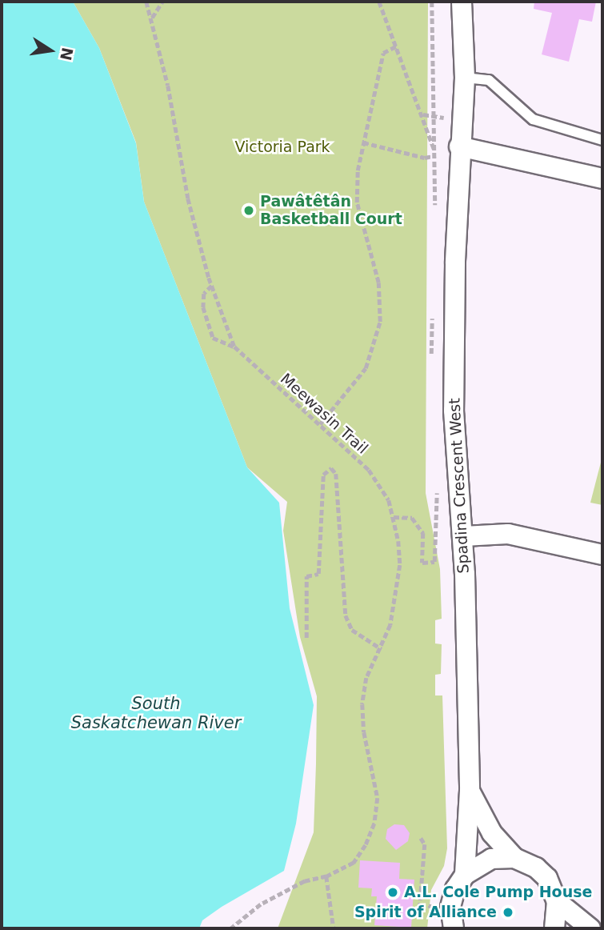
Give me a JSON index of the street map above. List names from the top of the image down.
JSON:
{
  "streets": {
    "street": ["Spadina Crescent West"],
    "path": ["Meewasin Trail"]
  },
  "water": ["South Saskatchewan River"],
  "parks": ["Victoria Park"],
  "places": ["Pawâtêtân Basketball Court", "A.L. Cole Pump House", "Spirit of Alliance"],
  "north": "right"
}
